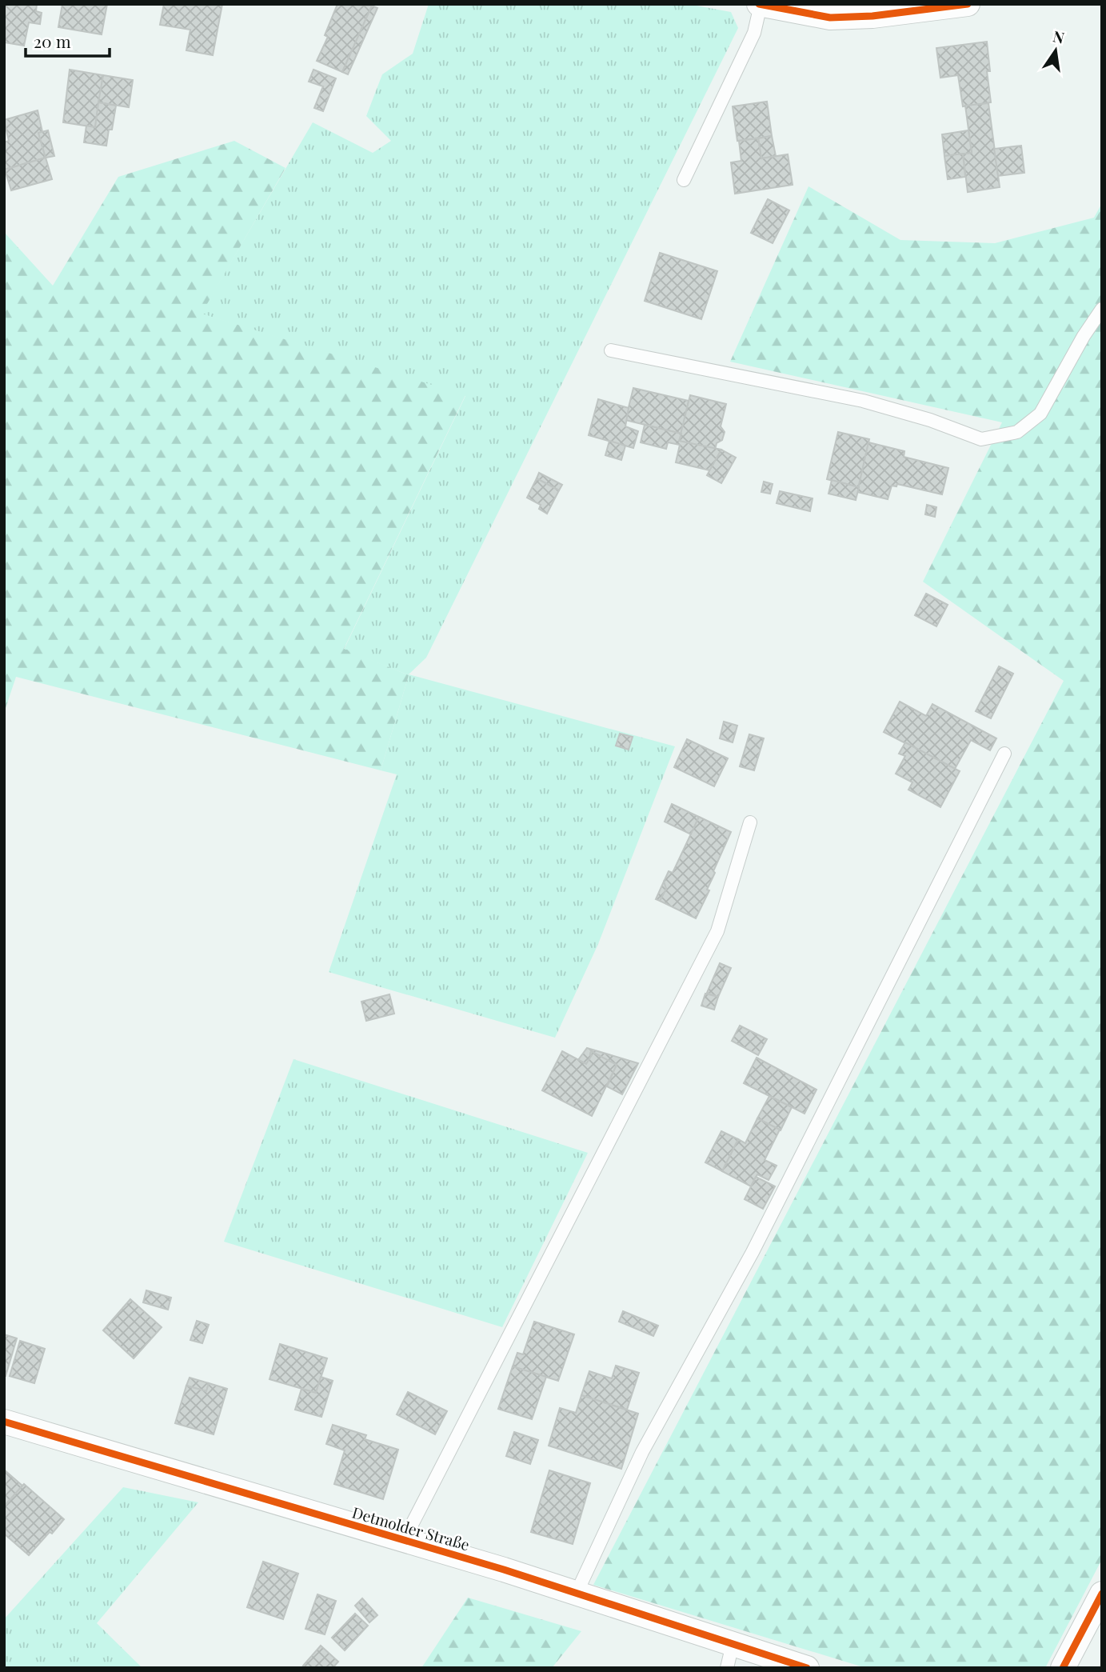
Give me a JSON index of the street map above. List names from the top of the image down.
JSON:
{
  "streets": {
    "street": ["Detmolder Straße"]
  },
  "scale_bar": "20 m",
  "north": "top"
}
